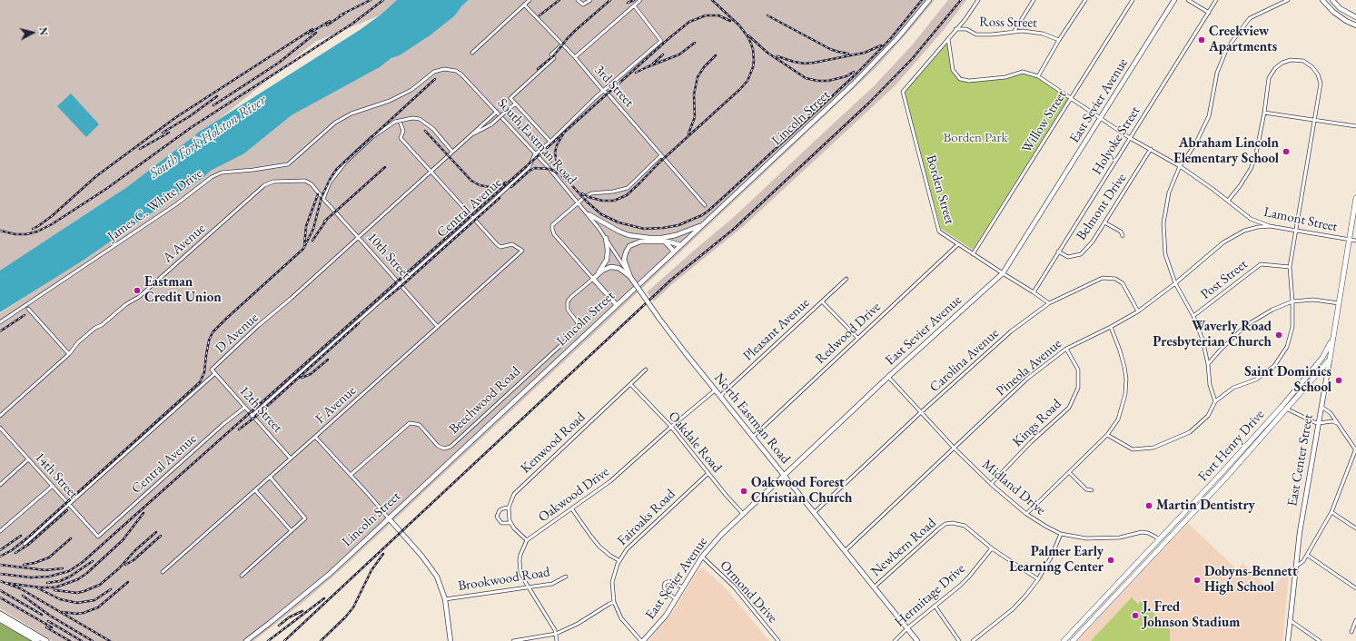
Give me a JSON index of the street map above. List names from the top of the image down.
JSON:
{
  "streets": {
    "main road": [
      "East Sevier Avenue",
      "Lincoln Street",
      "Beechwood Road",
      "North Eastman Road",
      "Fort Henry Drive",
      "East Center Street"
    ],
    "street": [
      "Ross Street",
      "3rd Street",
      "Willow Street",
      "Holyoke Street",
      "South Eastman Road",
      "Borden Street",
      "James C. White Drive",
      "Belmont Drive",
      "Central Avenue",
      "Lamont Street",
      "A Avenue",
      "10th Street",
      "Post Street",
      "Pleasant Avenue",
      "D Avenue",
      "Redwood Drive",
      "Carolina Avenue",
      "Pineola Avenue",
      "F Avenue",
      "12th Street",
      "Kings Road",
      "Oakdale Road",
      "Kenwood Road",
      "14th Street",
      "Midland Drive",
      "Oakwood Drive",
      "Fairoaks Road",
      "Newbern Road",
      "Brookwood Road",
      "Ormond Drive",
      "Hermitage Drive"
    ]
  },
  "crossings": [
    ["3rd Street", "Central Avenue"],
    ["East Sevier Avenue", "Borden Street"],
    ["East Sevier Avenue", "Lamont Street"],
    ["East Sevier Avenue", "North Eastman Road"],
    ["East Sevier Avenue", "Oakdale Road"],
    ["East Sevier Avenue", "Midland Drive"],
    ["East Sevier Avenue", "Fairoaks Road"],
    ["East Sevier Avenue", "Ormond Drive"],
    ["Willow Street", "Borden Street"],
    ["Willow Street", "Lamont Street"],
    ["Holyoke Street", "Borden Street"],
    ["Holyoke Street", "Belmont Drive"],
    ["Holyoke Street", "Lamont Street"],
    ["South Eastman Road", "James C. White Drive"],
    ["South Eastman Road", "Central Avenue"],
    ["South Eastman Road", "D Avenue"],
    ["South Eastman Road", "North Eastman Road"],
    ["Borden Street", "Lamont Street"],
    ["Borden Street", "Redwood Drive"],
    ["Borden Street", "Carolina Avenue"],
    ["Belmont Drive", "Lamont Street"],
    ["Central Avenue", "10th Street"],
    ["Central Avenue", "F Avenue"],
    ["Central Avenue", "12th Street"],
    ["Central Avenue", "14th Street"],
    ["Lamont Street", "Pineola Avenue"],
    ["Lamont Street", "East Center Street"],
    ["A Avenue", "10th Street"],
    ["10th Street", "D Avenue"],
    ["10th Street", "F Avenue"],
    ["Pleasant Avenue", "North Eastman Road"],
    ["D Avenue", "12th Street"],
    ["D Avenue", "14th Street"],
    ["Redwood Drive", "North Eastman Road"],
    ["Carolina Avenue", "Pineola Avenue"],
    ["Carolina Avenue", "North Eastman Road"],
    ["Carolina Avenue", "Midland Drive"],
    ["Pineola Avenue", "North Eastman Road"],
    ["Pineola Avenue", "Kings Road"],
    ["Pineola Avenue", "Midland Drive"],
    ["F Avenue", "12th Street"],
    ["North Eastman Road", "Oakwood Drive"],
    ["North Eastman Road", "Newbern Road"],
    ["North Eastman Road", "Hermitage Drive"],
    ["Kings Road", "Midland Drive"],
    ["Oakdale Road", "Kenwood Road"],
    ["Oakdale Road", "Oakwood Drive"],
    ["Oakdale Road", "Fairoaks Road"],
    ["Fort Henry Drive", "East Center Street"],
    ["Fort Henry Drive", "Midland Drive"],
    ["Newbern Road", "Hermitage Drive"]
  ],
  "water": ["South Fork Holston River"],
  "parks": ["Borden Park"],
  "places": [
    "Creekview Apartments",
    "Abraham Lincoln Elementary School",
    "Eastman Credit Union",
    "Waverly Road Presbyterian Church",
    "Saint Dominics School",
    "Oakwood Forest Christian Church",
    "Martin Dentistry",
    "Palmer Early Learning Center",
    "Dobyns-Bennett High School",
    "J. Fred Johnson Stadium"
  ],
  "north": "right"
}
